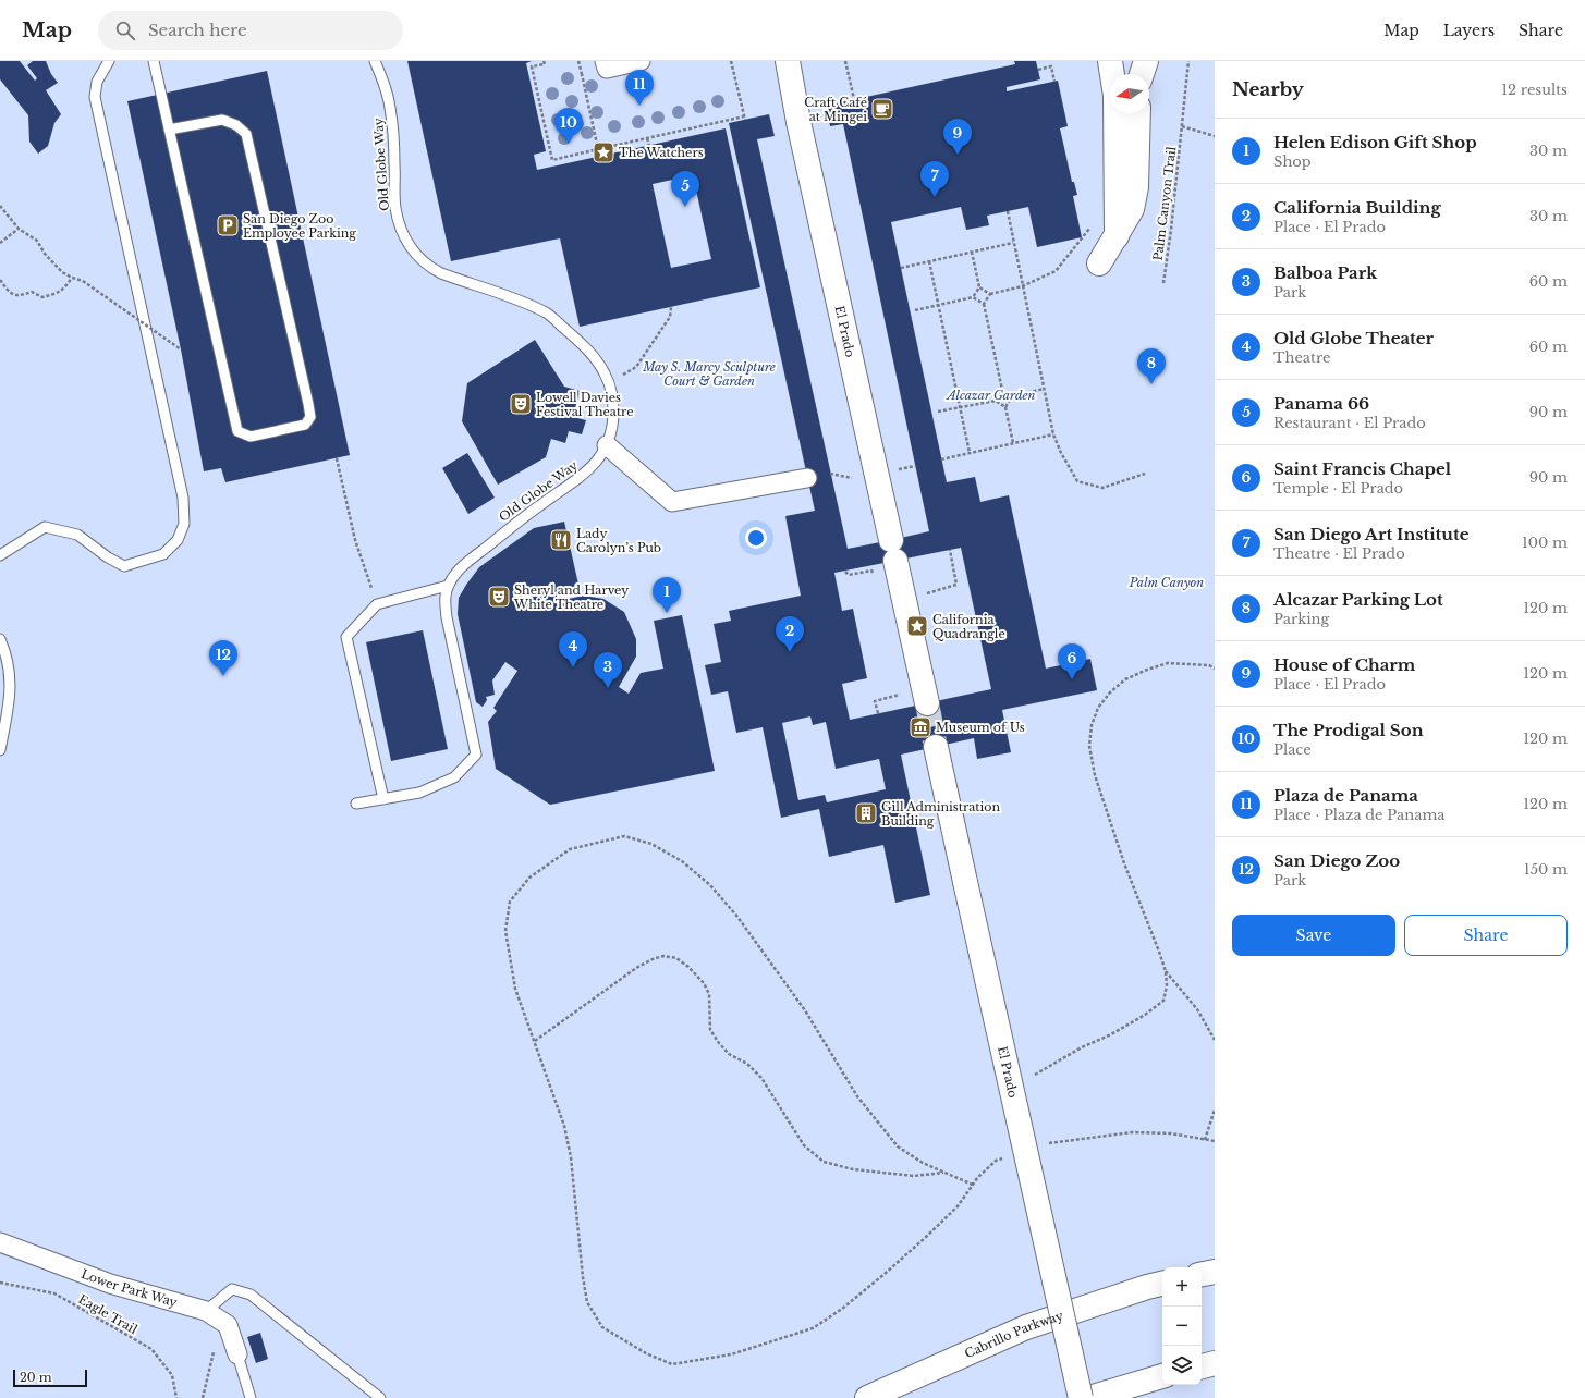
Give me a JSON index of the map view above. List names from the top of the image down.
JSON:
{
  "streets": {
    "main road": ["El Prado", "Cabrillo Parkway"],
    "street": ["Lower Park Way"],
    "lane": ["Old Globe Way"],
    "path": ["Palm Canyon Trail", "Eagle Trail"]
  },
  "parks": ["May S. Marcy Sculpture Court & Garden", "Alcazar Garden", "Palm Canyon"],
  "places": {
    "cafe": ["Craft Café at Mingei"],
    "place": ["The Watchers", "California Quadrangle"],
    "parking": ["San Diego Zoo Employee Parking"],
    "theatre": ["Lowell Davies Festival Theatre", "Sheryl and Harvey White Theatre"],
    "restaurant": ["Lady Carolyn’s Pub"],
    "museum": ["Museum of Us"],
    "building": ["Gill Administration Building"]
  },
  "scale_bar": "20 m",
  "north": "left",
  "page": {
    "header": "Map",
    "search": "Search here",
    "nav": ["Map", "Layers", "Share"],
    "heading": ["Nearby", "12 results"],
    "pins": [
      "11",
      "10",
      "9",
      "7",
      "5",
      "8",
      "1",
      "2",
      "4",
      "12",
      "6",
      "3"
    ],
    "list": [
      {
        "mark": "1",
        "name": "Helen Edison Gift Shop",
        "note": "Shop",
        "value": "30 m"
      },
      {
        "mark": "2",
        "name": "California Building",
        "note": "Place · El Prado",
        "value": "30 m"
      },
      {
        "mark": "3",
        "name": "Balboa Park",
        "note": "Park",
        "value": "60 m"
      },
      {
        "mark": "4",
        "name": "Old Globe Theater",
        "note": "Theatre",
        "value": "60 m"
      },
      {
        "mark": "5",
        "name": "Panama 66",
        "note": "Restaurant · El Prado",
        "value": "90 m"
      },
      {
        "mark": "6",
        "name": "Saint Francis Chapel",
        "note": "Temple · El Prado",
        "value": "90 m"
      },
      {
        "mark": "7",
        "name": "San Diego Art Institute",
        "note": "Theatre · El Prado",
        "value": "100 m"
      },
      {
        "mark": "8",
        "name": "Alcazar Parking Lot",
        "note": "Parking",
        "value": "120 m"
      },
      {
        "mark": "9",
        "name": "House of Charm",
        "note": "Place · El Prado",
        "value": "120 m"
      },
      {
        "mark": "10",
        "name": "The Prodigal Son",
        "note": "Place",
        "value": "120 m"
      },
      {
        "mark": "11",
        "name": "Plaza de Panama",
        "note": "Place · Plaza de Panama",
        "value": "120 m"
      },
      {
        "mark": "12",
        "name": "San Diego Zoo",
        "note": "Park",
        "value": "150 m"
      }
    ],
    "buttons": ["Save", "Share"],
    "map_buttons": ["+", "−"],
    "scale": "20 m"
  }
}
